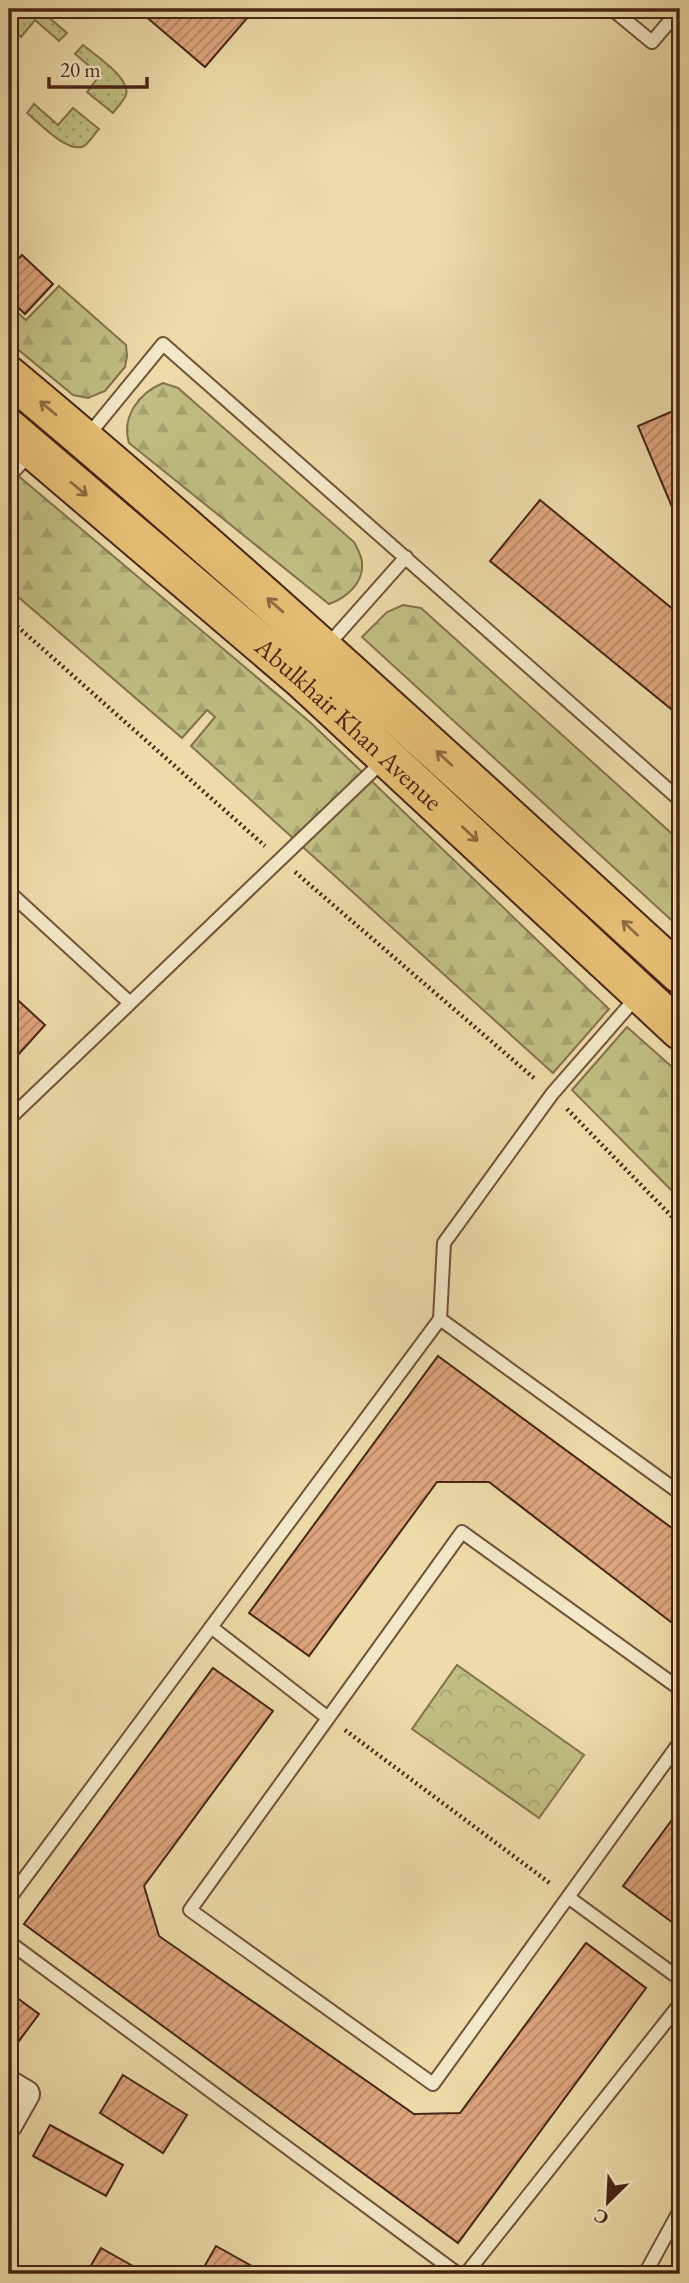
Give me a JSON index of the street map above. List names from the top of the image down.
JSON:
{
  "streets": {
    "main road": ["Abulkhair Khan Avenue"]
  },
  "scale_bar": "20 m",
  "north": "bottom left"
}
